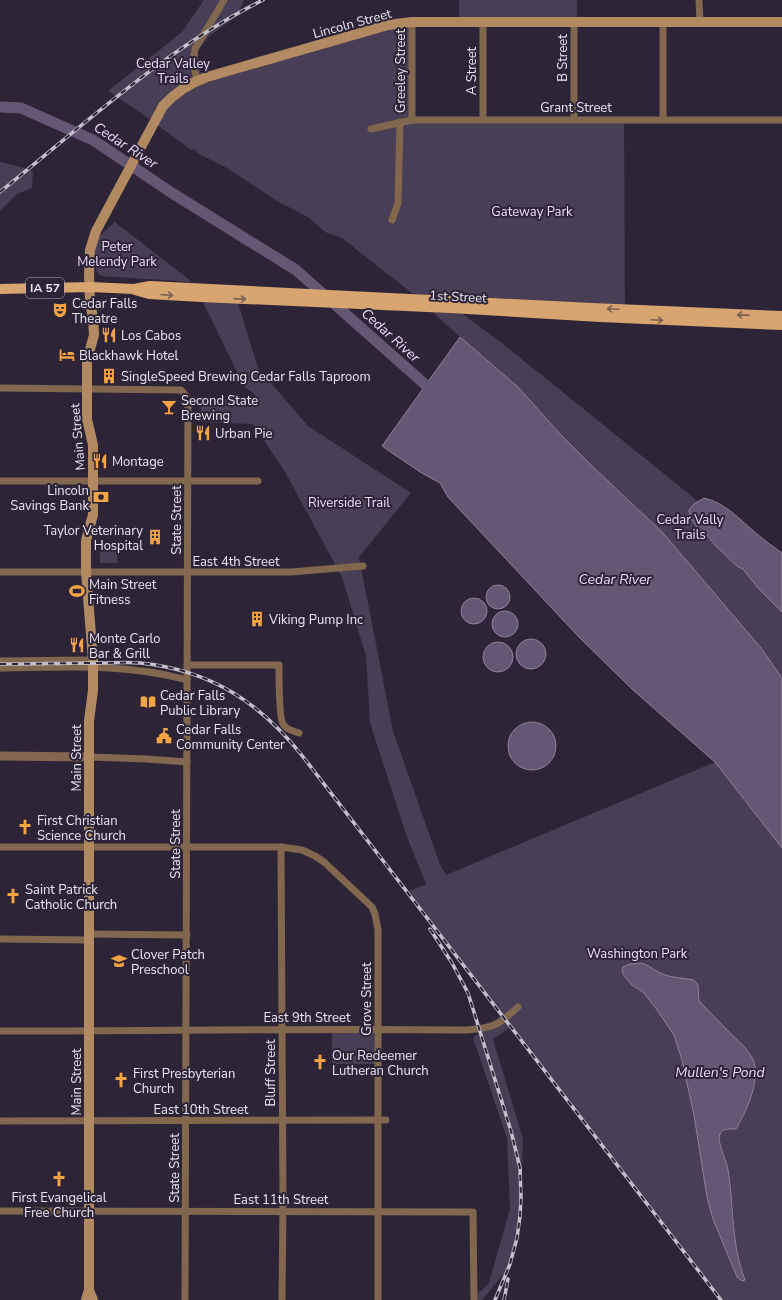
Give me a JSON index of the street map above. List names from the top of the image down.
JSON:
{
  "streets": {
    "main road": [
      "Lincoln Street",
      "IA 57",
      "1st Street",
      "Main Street"
    ],
    "street": [
      "B Street",
      "Greeley Street",
      "A Street",
      "Grant Street",
      "State Street",
      "East 4th Street",
      "Grove Street",
      "East 9th Street",
      "Bluff Street",
      "East 10th Street",
      "East 11th Street"
    ]
  },
  "crossings": [
    ["Lincoln Street", "B Street"],
    ["Lincoln Street", "Greeley Street"],
    ["Lincoln Street", "A Street"],
    ["Lincoln Street", "Main Street"],
    ["B Street", "Grant Street"],
    ["Greeley Street", "Grant Street"],
    ["A Street", "Grant Street"],
    ["IA 57", "1st Street"],
    ["IA 57", "Main Street"],
    ["1st Street", "Main Street"],
    ["Main Street", "State Street"],
    ["Main Street", "East 4th Street"],
    ["Main Street", "Grove Street"],
    ["Main Street", "East 9th Street"],
    ["Main Street", "East 10th Street"],
    ["Main Street", "East 11th Street"],
    ["State Street", "East 4th Street"],
    ["State Street", "Grove Street"],
    ["State Street", "East 9th Street"],
    ["State Street", "East 10th Street"],
    ["State Street", "East 11th Street"],
    ["Grove Street", "East 9th Street"],
    ["Grove Street", "Bluff Street"],
    ["Grove Street", "East 10th Street"],
    ["Grove Street", "East 11th Street"],
    ["East 9th Street", "Bluff Street"],
    ["Bluff Street", "East 10th Street"],
    ["Bluff Street", "East 11th Street"]
  ],
  "water": ["Cedar River", "Mullen's Pond"],
  "parks": [
    "Cedar Valley Trails",
    "Gateway Park",
    "Peter Melendy Park",
    "Riverside Trail",
    "Cedar Vally Trails",
    "Washington Park"
  ],
  "places": {
    "theatre": ["Cedar Falls Theatre"],
    "restaurant": [
      "Los Cabos",
      "Urban Pie",
      "Montage",
      "Monte Carlo Bar & Grill"
    ],
    "hotel": ["Blackhawk Hotel"],
    "building": ["SingleSpeed Brewing Cedar Falls Taproom", "Taylor Veterinary Hospital", "Viking Pump Inc"],
    "bar": ["Second State Brewing"],
    "bank": ["Lincoln Savings Bank"],
    "sports": ["Main Street Fitness"],
    "library": ["Cedar Falls Public Library"],
    "public building": ["Cedar Falls Community Center"],
    "church": [
      "First Christian Science Church",
      "Saint Patrick Catholic Church",
      "Our Redeemer Lutheran Church",
      "First Presbyterian Church",
      "First Evangelical Free Church"
    ],
    "school or university": ["Clover Patch Preschool"]
  }
}
